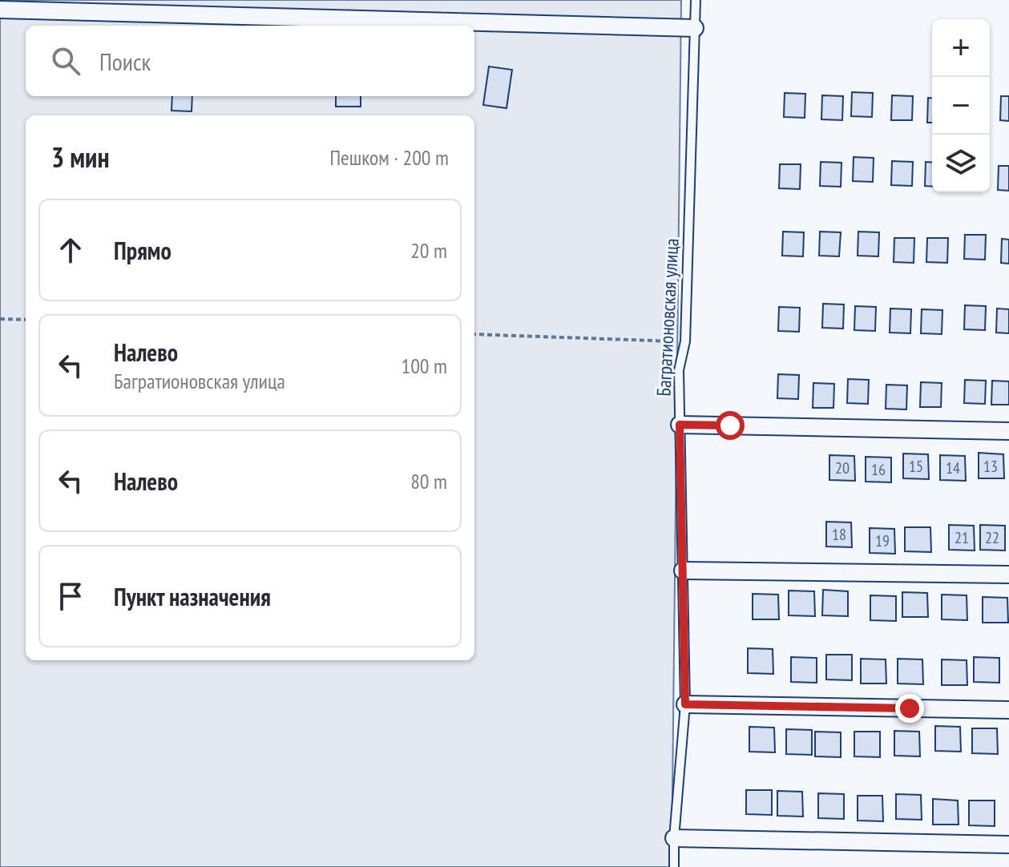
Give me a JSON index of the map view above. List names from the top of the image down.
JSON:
{
  "streets": {
    "lane": ["Багратионовская улица"]
  },
  "house_numbers": [
    "15",
    "13",
    "20",
    "14",
    "16",
    "18",
    "21",
    "22",
    "19"
  ],
  "page": {
    "map_buttons": ["+", "−"],
    "search": "Поиск",
    "heading": ["3 мин", "Пешком · 200 m"],
    "list": [
      ["Прямо", "20 m"],
      ["Налево", "Багратионовская улица", "100 m"],
      ["Налево", "80 m"],
      "Пункт назначения"
    ]
  }
}
